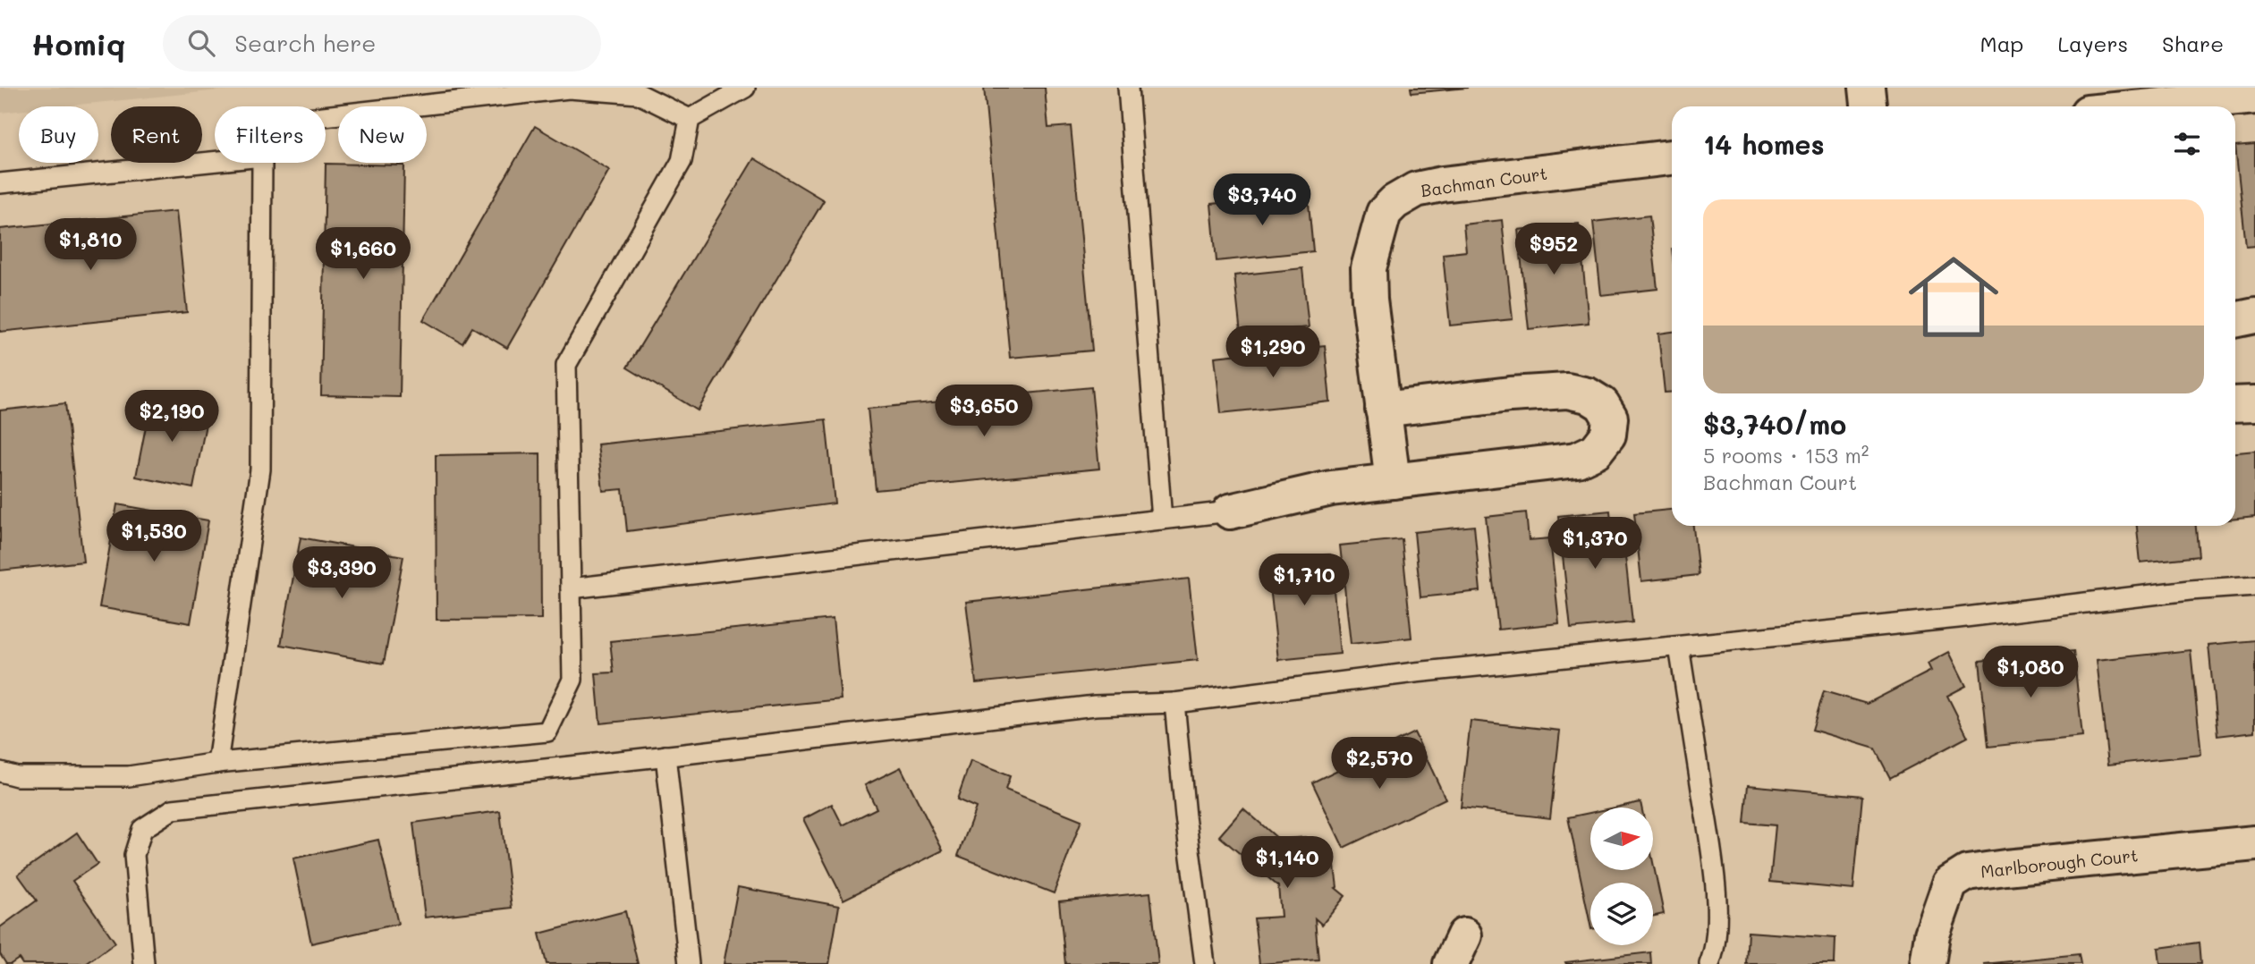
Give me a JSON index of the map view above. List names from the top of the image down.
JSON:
{
  "streets": {
    "street": ["Bachman Court", "Marlborough Court"]
  },
  "north": "right",
  "page": {
    "header": "Homiq",
    "search": "Search here",
    "nav": ["Map", "Layers", "Share"],
    "chip": [
      "Buy",
      "Rent",
      "Filters",
      "New"
    ],
    "heading": "14 homes",
    "price": [
      "$3,740",
      "$1,810",
      "$952",
      "$1,660",
      "$1,290",
      "$3,650",
      "$2,190",
      "$1,530",
      "$1,370",
      "$3,390",
      "$1,710",
      "$1,080",
      "$2,570",
      "$1,140"
    ],
    "list": [
      {
        "name": "$3,740/mo",
        "note": "5 rooms · 153 m² · Bachman Court"
      }
    ]
  }
}
